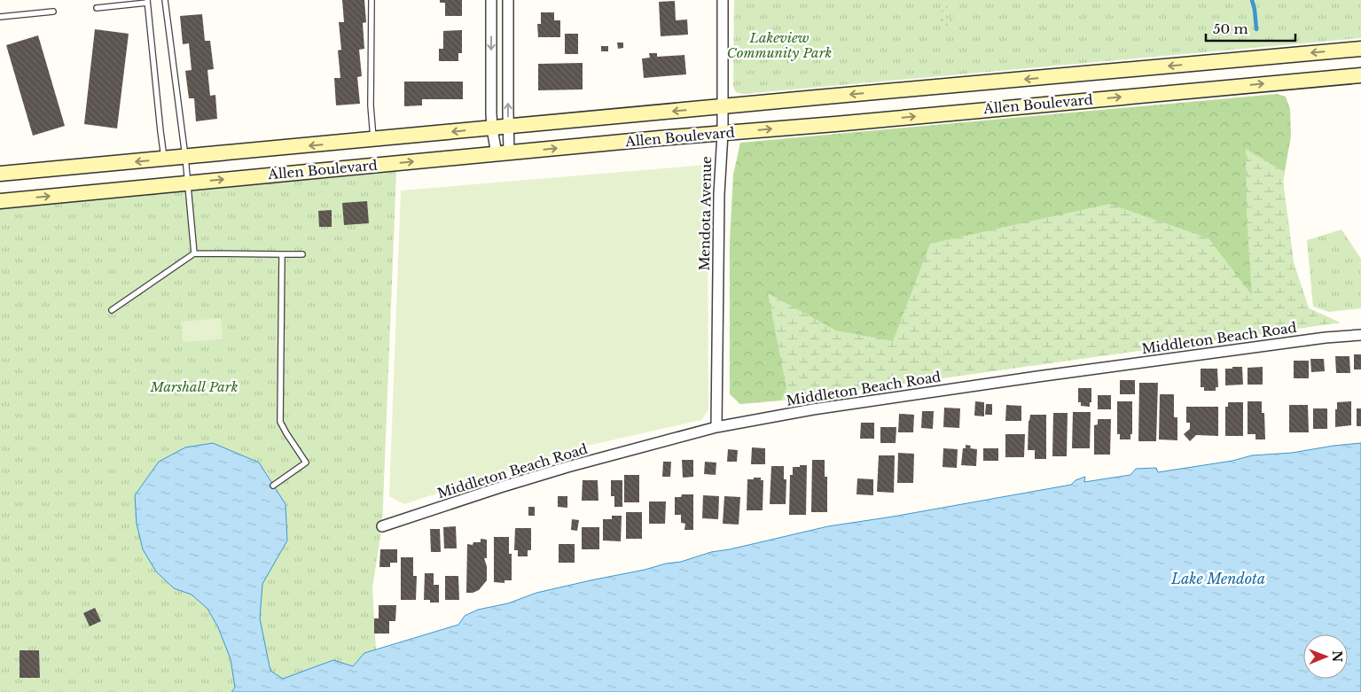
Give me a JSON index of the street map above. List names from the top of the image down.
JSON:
{
  "streets": {
    "main road": ["Allen Boulevard"],
    "street": ["Mendota Avenue", "Middleton Beach Road"]
  },
  "crossings": [
    ["Allen Boulevard", "Mendota Avenue"],
    ["Mendota Avenue", "Middleton Beach Road"]
  ],
  "water": ["Lake Mendota"],
  "parks": ["Lakeview Community Park", "Marshall Park"],
  "scale_bar": "50 m",
  "north": "right"
}
